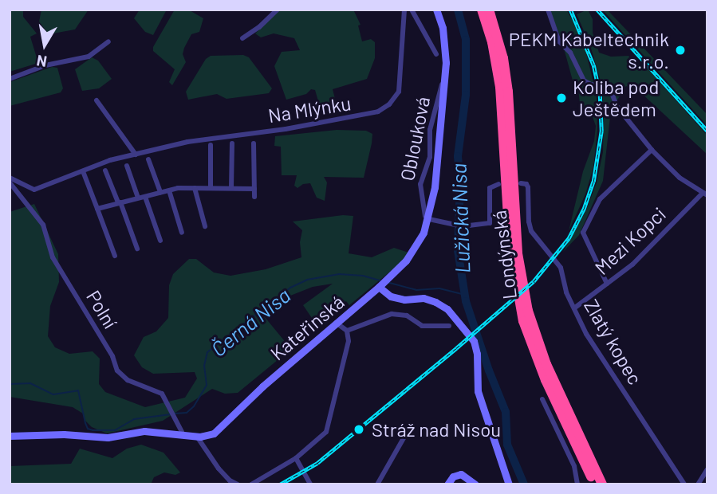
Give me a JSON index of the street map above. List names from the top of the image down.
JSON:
{
  "streets": {
    "highway": ["Londýnská"],
    "street": [
      "Na Mlýnku",
      "Oblouková",
      "Mezi Kopci",
      "Polní",
      "Kateřinská",
      "Zlatý kopec"
    ]
  },
  "crossings": [
    ["Oblouková", "Londýnská"],
    ["Mezi Kopci", "Zlatý kopec"]
  ],
  "water": ["Lužická Nisa", "Černá Nisa"],
  "places": ["PEKM Kabeltechnik s.r.o.", "Koliba pod Ještědem", "Stráž nad Nisou"],
  "north": "bottom"
}
